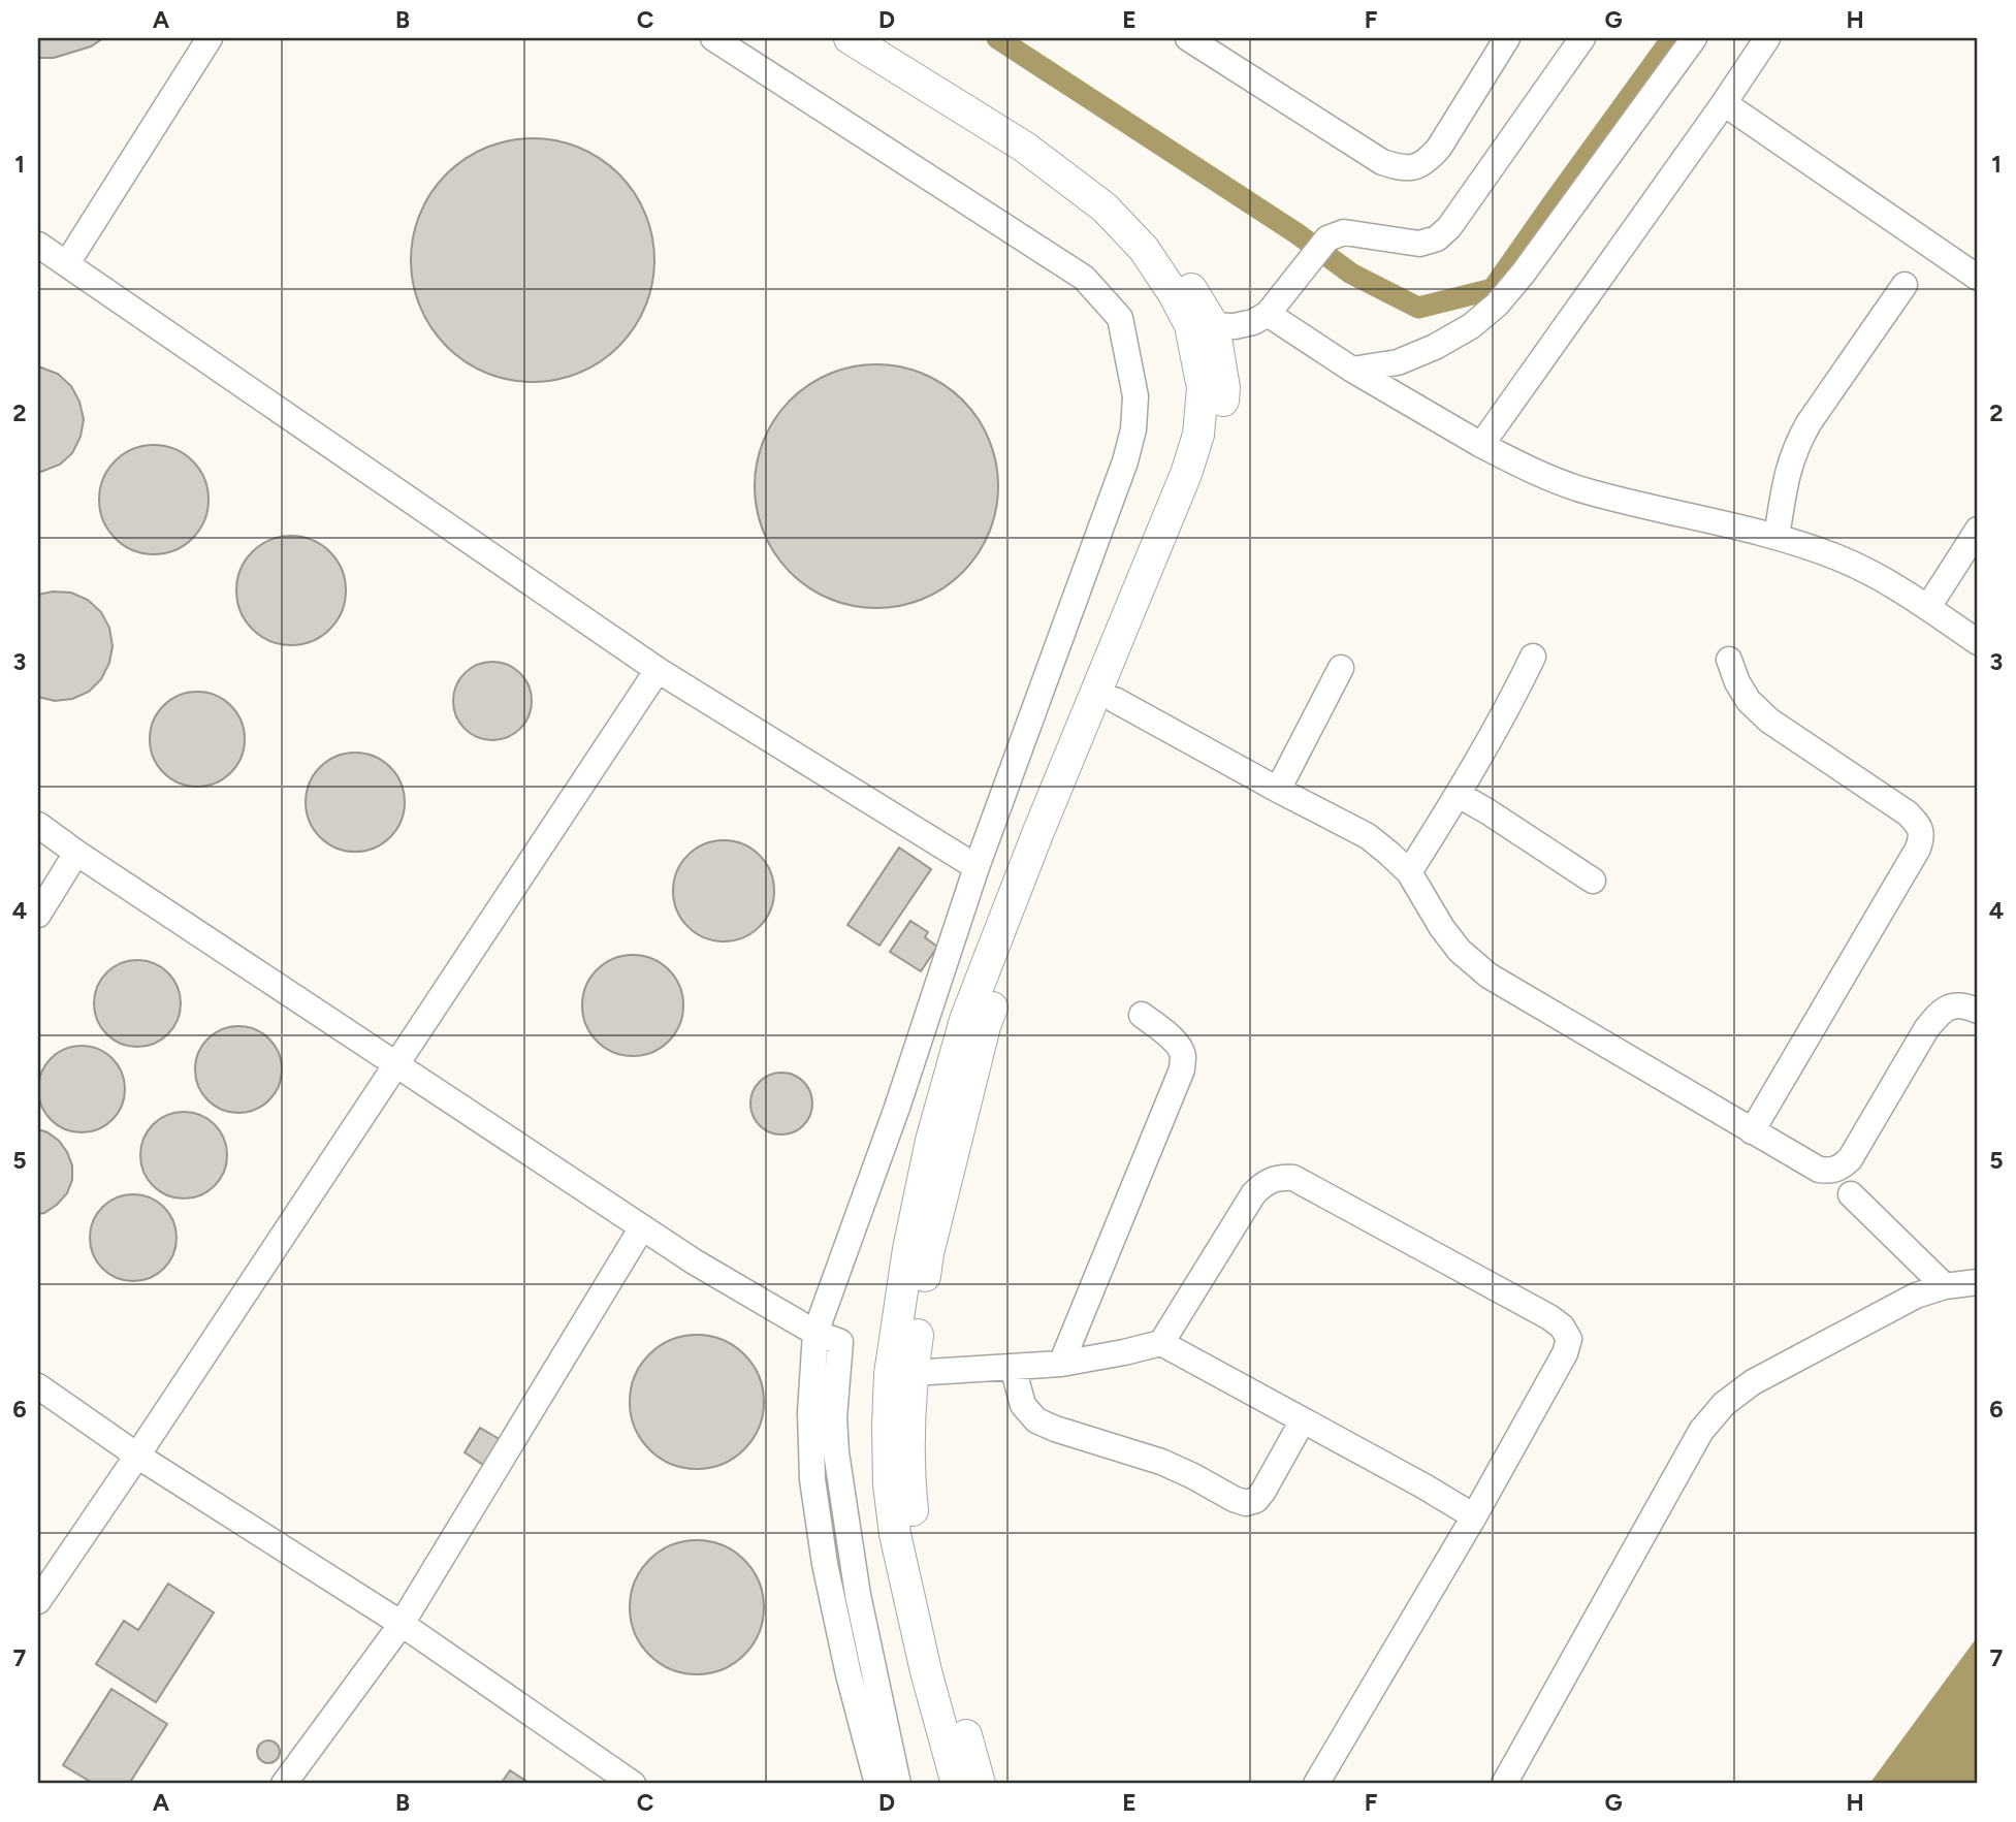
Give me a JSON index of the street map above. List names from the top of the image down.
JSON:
{
  "grid": {
    "columns": [
      "A",
      "B",
      "C",
      "D",
      "E",
      "F",
      "G",
      "H"
    ],
    "rows": [
      "1",
      "2",
      "3",
      "4",
      "5",
      "6",
      "7"
    ]
  }
}
